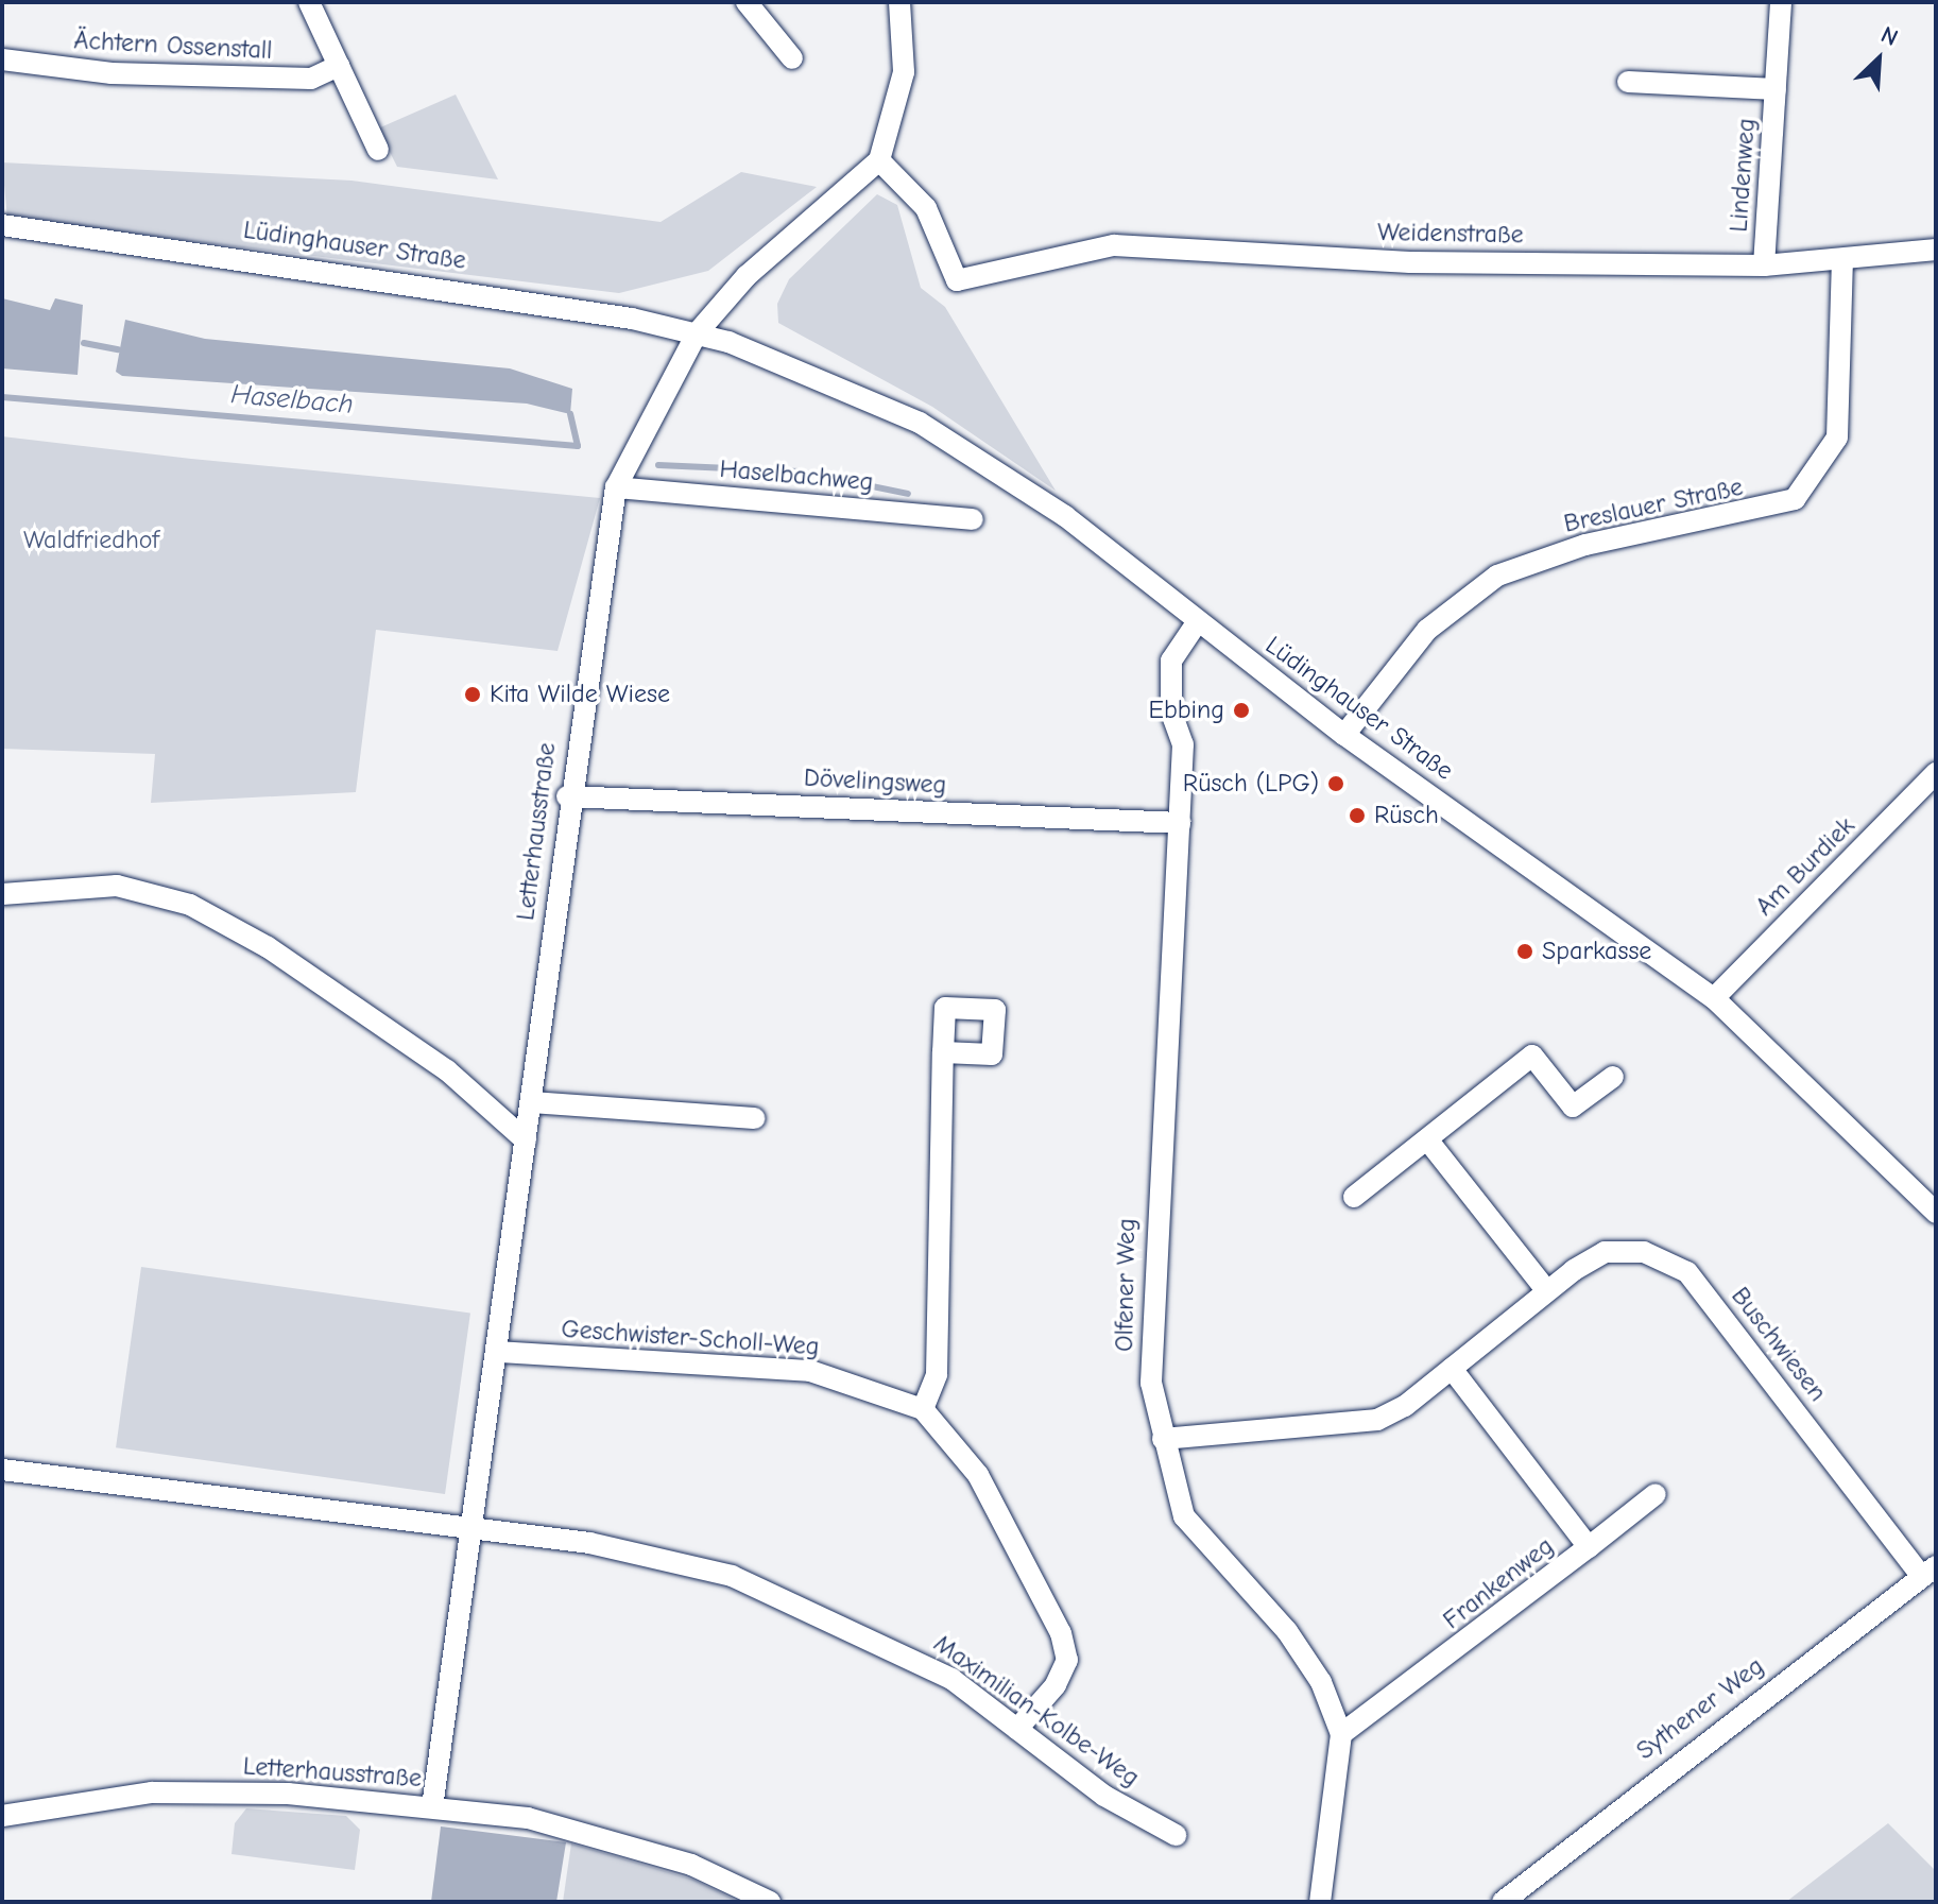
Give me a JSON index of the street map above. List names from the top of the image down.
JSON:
{
  "streets": {
    "street": [
      "Ächtern Ossenstall",
      "Lindenweg",
      "Weidenstraße",
      "Lüdinghauser Straße",
      "Haselbachweg",
      "Breslauer Straße",
      "Dövelingsweg",
      "Letterhausstraße",
      "Am Burdiek",
      "Olfener Weg",
      "Geschwister-Scholl-Weg",
      "Buschwiesen",
      "Frankenweg",
      "Sythener Weg",
      "Maximilian-Kolbe-Weg"
    ]
  },
  "crossings": [
    ["Lindenweg", "Weidenstraße"],
    ["Weidenstraße", "Breslauer Straße"],
    ["Lüdinghauser Straße", "Breslauer Straße"],
    ["Lüdinghauser Straße", "Letterhausstraße"],
    ["Lüdinghauser Straße", "Am Burdiek"],
    ["Lüdinghauser Straße", "Olfener Weg"],
    ["Haselbachweg", "Letterhausstraße"],
    ["Dövelingsweg", "Letterhausstraße"],
    ["Dövelingsweg", "Olfener Weg"],
    ["Letterhausstraße", "Geschwister-Scholl-Weg"],
    ["Letterhausstraße", "Maximilian-Kolbe-Weg"],
    ["Olfener Weg", "Buschwiesen"],
    ["Olfener Weg", "Frankenweg"],
    ["Buschwiesen", "Frankenweg"],
    ["Buschwiesen", "Sythener Weg"]
  ],
  "water": ["Haselbach"],
  "parks": ["Waldfriedhof"],
  "places": [
    "Kita Wilde Wiese",
    "Ebbing",
    "Rüsch (LPG)",
    "Rüsch",
    "Sparkasse"
  ],
  "north": "top right"
}
